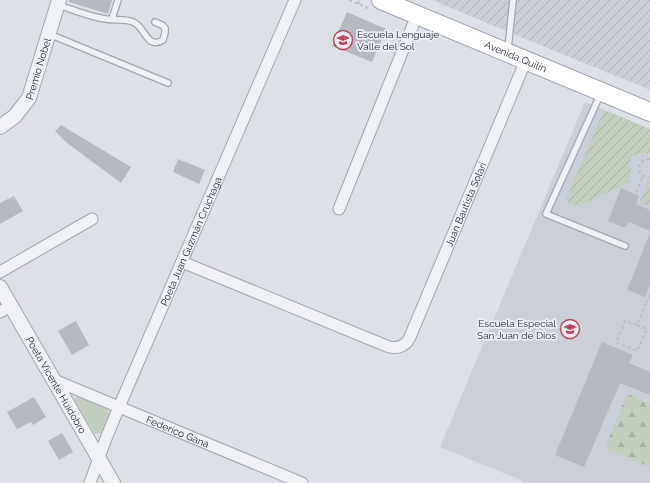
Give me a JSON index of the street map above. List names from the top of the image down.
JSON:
{
  "streets": {
    "main road": ["Avenida Quilín"],
    "street": [
      "Premio Nobel",
      "Juan Bautista Solari",
      "Poeta Juan Guzmán Cruchaga",
      "Poeta Vicente Huidobro",
      "Federico Gana"
    ]
  },
  "crossings": [
    ["Avenida Quilín", "Juan Bautista Solari"],
    ["Juan Bautista Solari", "Poeta Juan Guzmán Cruchaga"],
    ["Poeta Juan Guzmán Cruchaga", "Poeta Vicente Huidobro"],
    ["Poeta Juan Guzmán Cruchaga", "Federico Gana"],
    ["Poeta Vicente Huidobro", "Federico Gana"]
  ],
  "places": {
    "school or university": ["Escuela Lenguaje Valle del Sol", "Escuela Especial San Juan de Dios"]
  }
}
